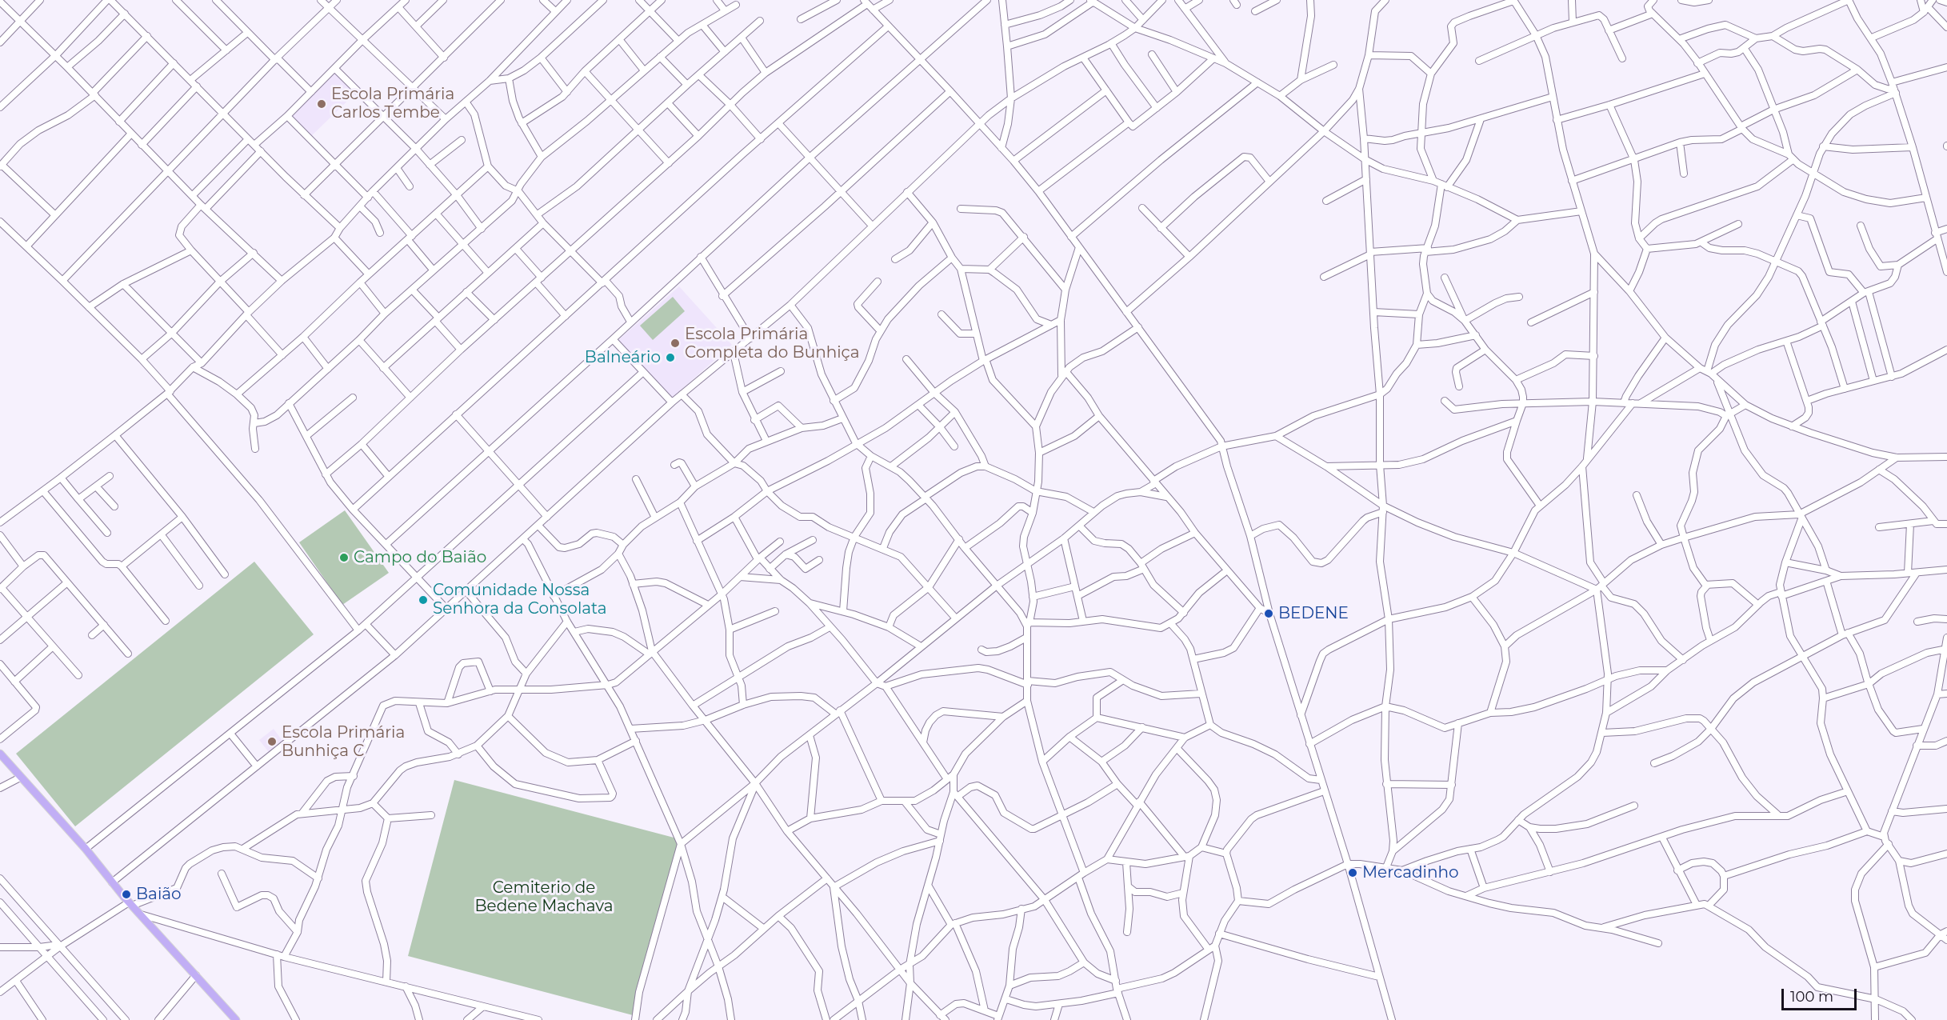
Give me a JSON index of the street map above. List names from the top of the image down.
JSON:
{
  "parks": ["Cemiterio de Bedene Machava"],
  "places": [
    "Escola Primária Carlos Tembe",
    "Escola Primária Completa do Bunhiça",
    "Balneário",
    "Campo do Baião",
    "Comunidade Nossa Senhora da Consolata",
    "BEDENE",
    "Escola Primária Bunhiça C",
    "Mercadinho",
    "Baião"
  ],
  "scale_bar": "100 m"
}
